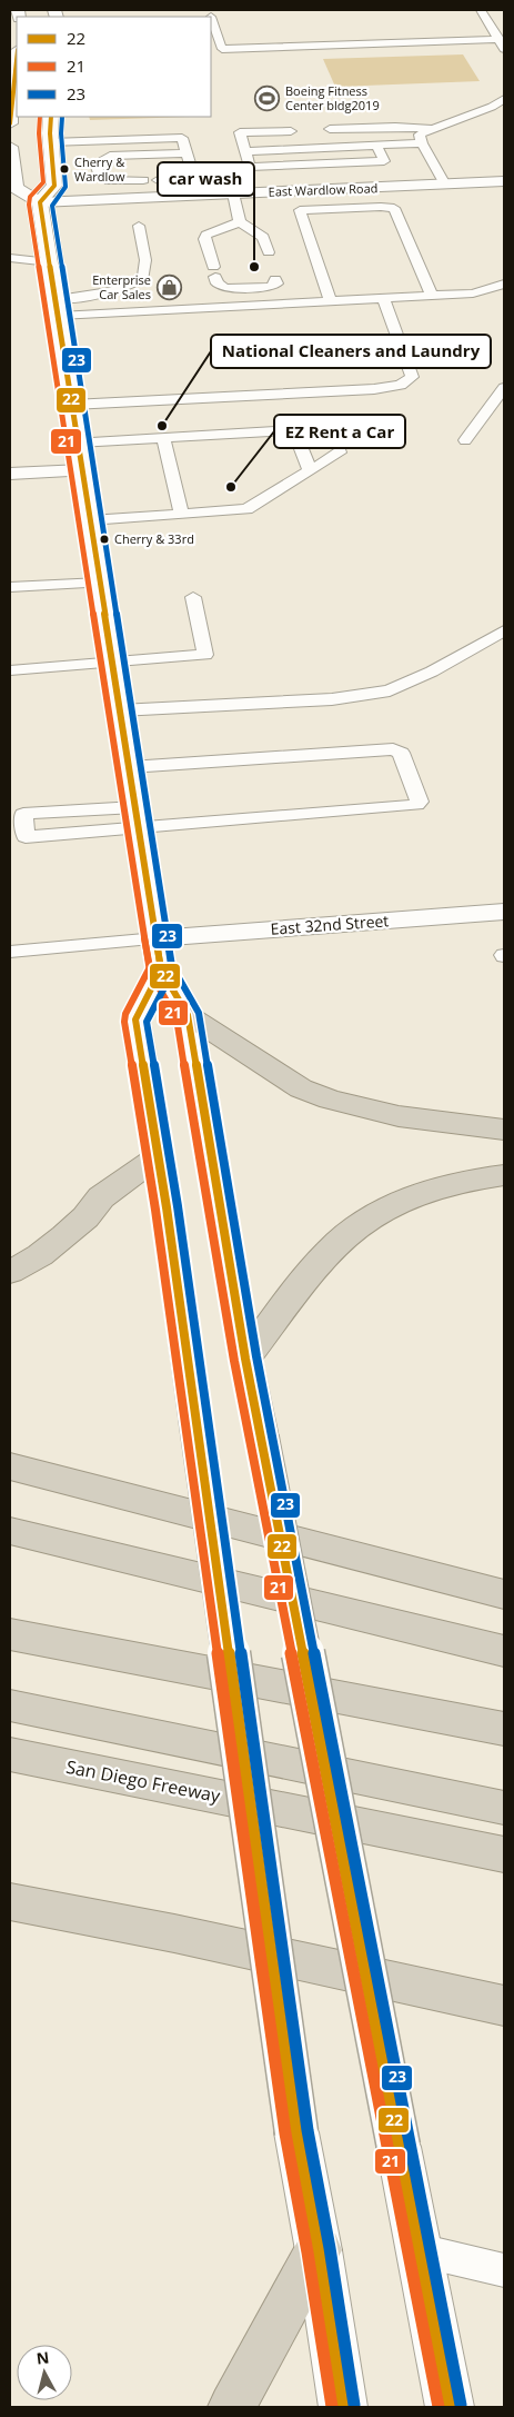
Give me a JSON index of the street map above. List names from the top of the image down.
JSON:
{
  "streets": {
    "highway": ["San Diego Freeway"],
    "main road": ["East Wardlow Road", "East 32nd Street"]
  },
  "places": {
    "sports": ["Boeing Fitness Center bldg2019"],
    "other": [
      "Cherry & Wardlow",
      "car wash",
      "National Cleaners and Laundry",
      "EZ Rent a Car",
      "Cherry & 33rd"
    ],
    "shop": ["Enterprise Car Sales"]
  },
  "lines": ["transit line 22", "transit line 21", "transit line 23"],
  "legend": ["22", "21", "23"],
  "north": "top"
}
